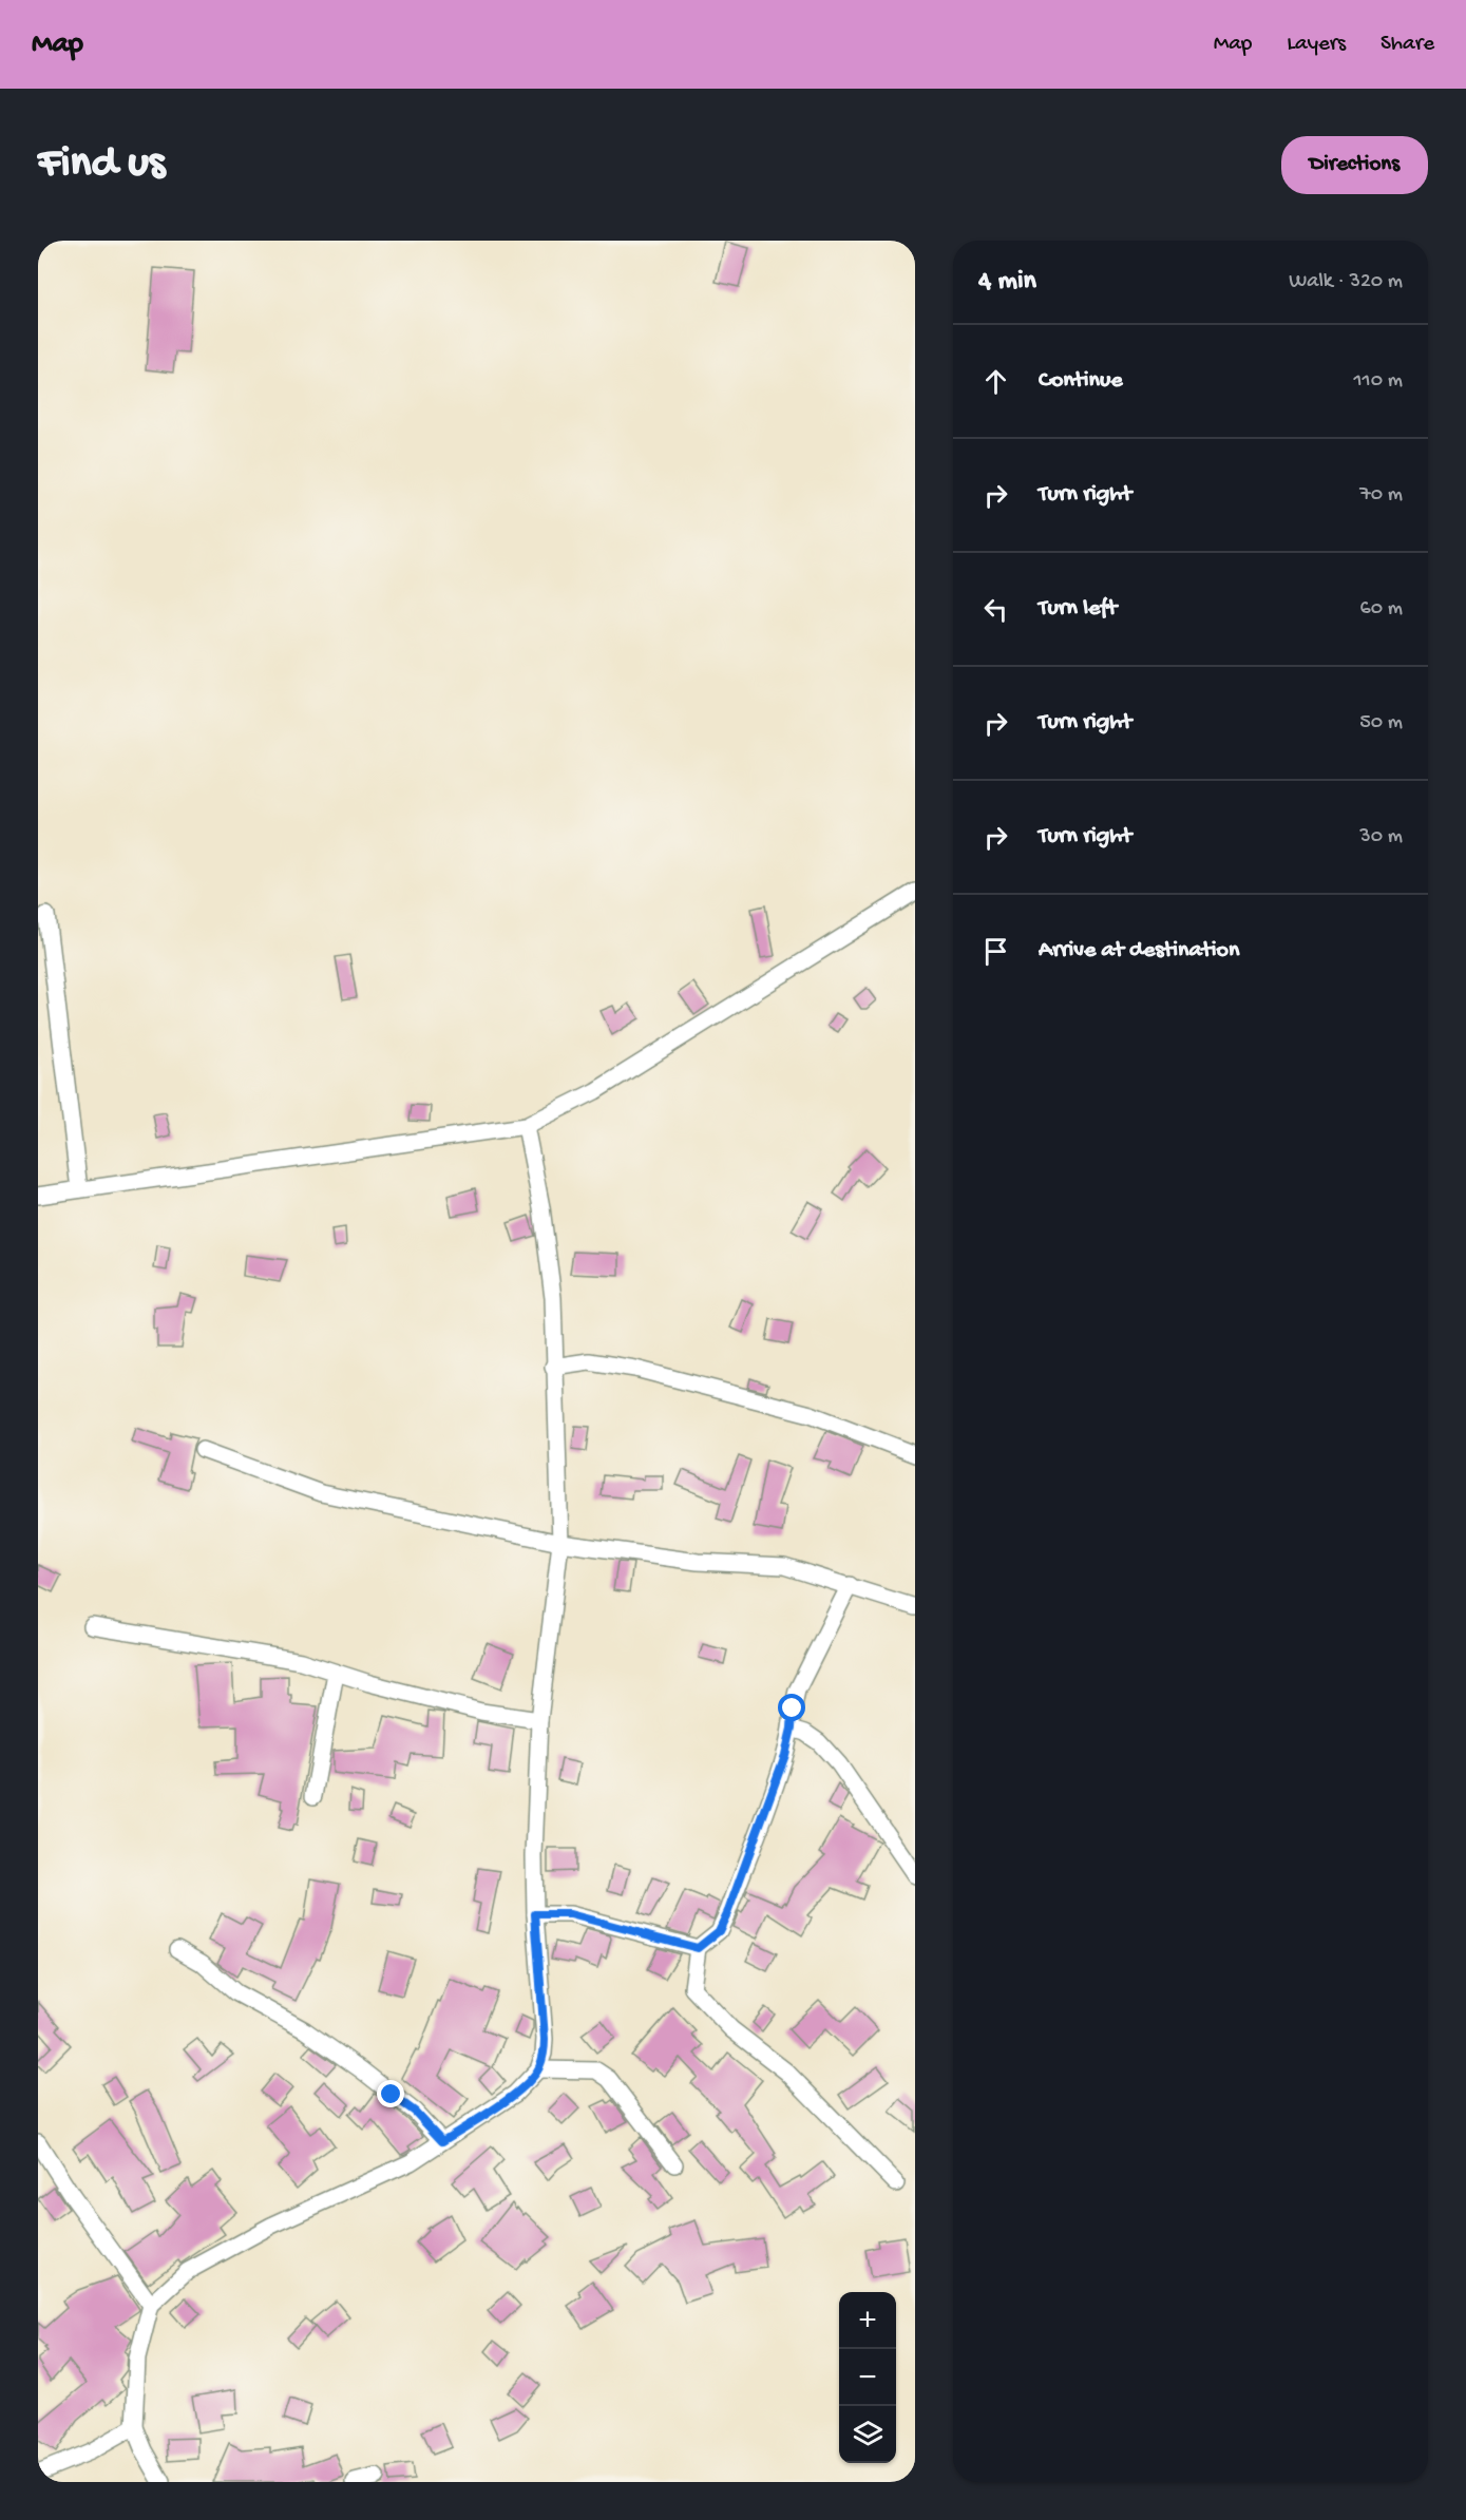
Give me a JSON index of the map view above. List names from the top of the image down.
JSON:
{
  "page": {
    "header": "Map",
    "nav": ["Map", "Layers", "Share"],
    "buttons": "Directions",
    "title": "Find us",
    "heading": ["4 min", "Walk · 320 m"],
    "list": [
      ["Continue", "110 m"],
      ["Turn right", "70 m"],
      ["Turn left", "60 m"],
      ["Turn right", "50 m"],
      ["Turn right", "30 m"],
      "Arrive at destination"
    ],
    "map_buttons": ["+", "−"]
  }
}
